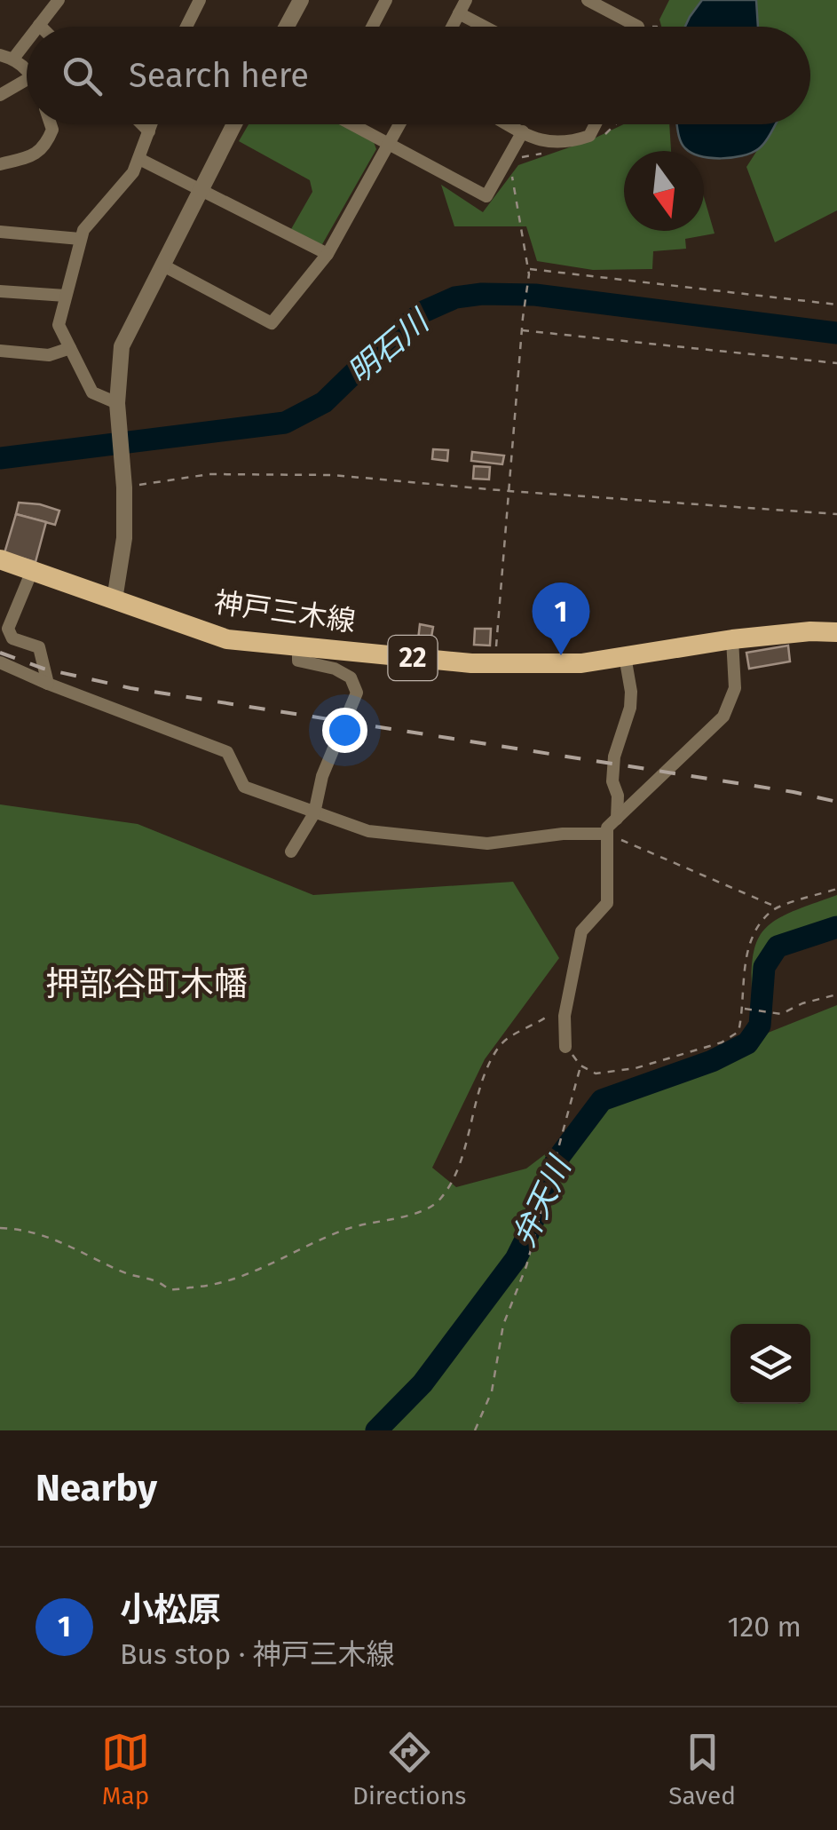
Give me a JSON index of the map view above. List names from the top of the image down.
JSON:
{
  "streets": {
    "main road": ["神戸三木線", "22"]
  },
  "districts": ["押部谷町木幡"],
  "water": ["明石川", "弁天川"],
  "north": "bottom",
  "page": {
    "search": "Search here",
    "pins": "1",
    "heading": "Nearby",
    "list": [
      {
        "mark": "1",
        "name": "小松原",
        "note": "Bus stop · 神戸三木線",
        "value": "120 m"
      }
    ],
    "nav": ["Map", "Directions", "Saved"]
  }
}
